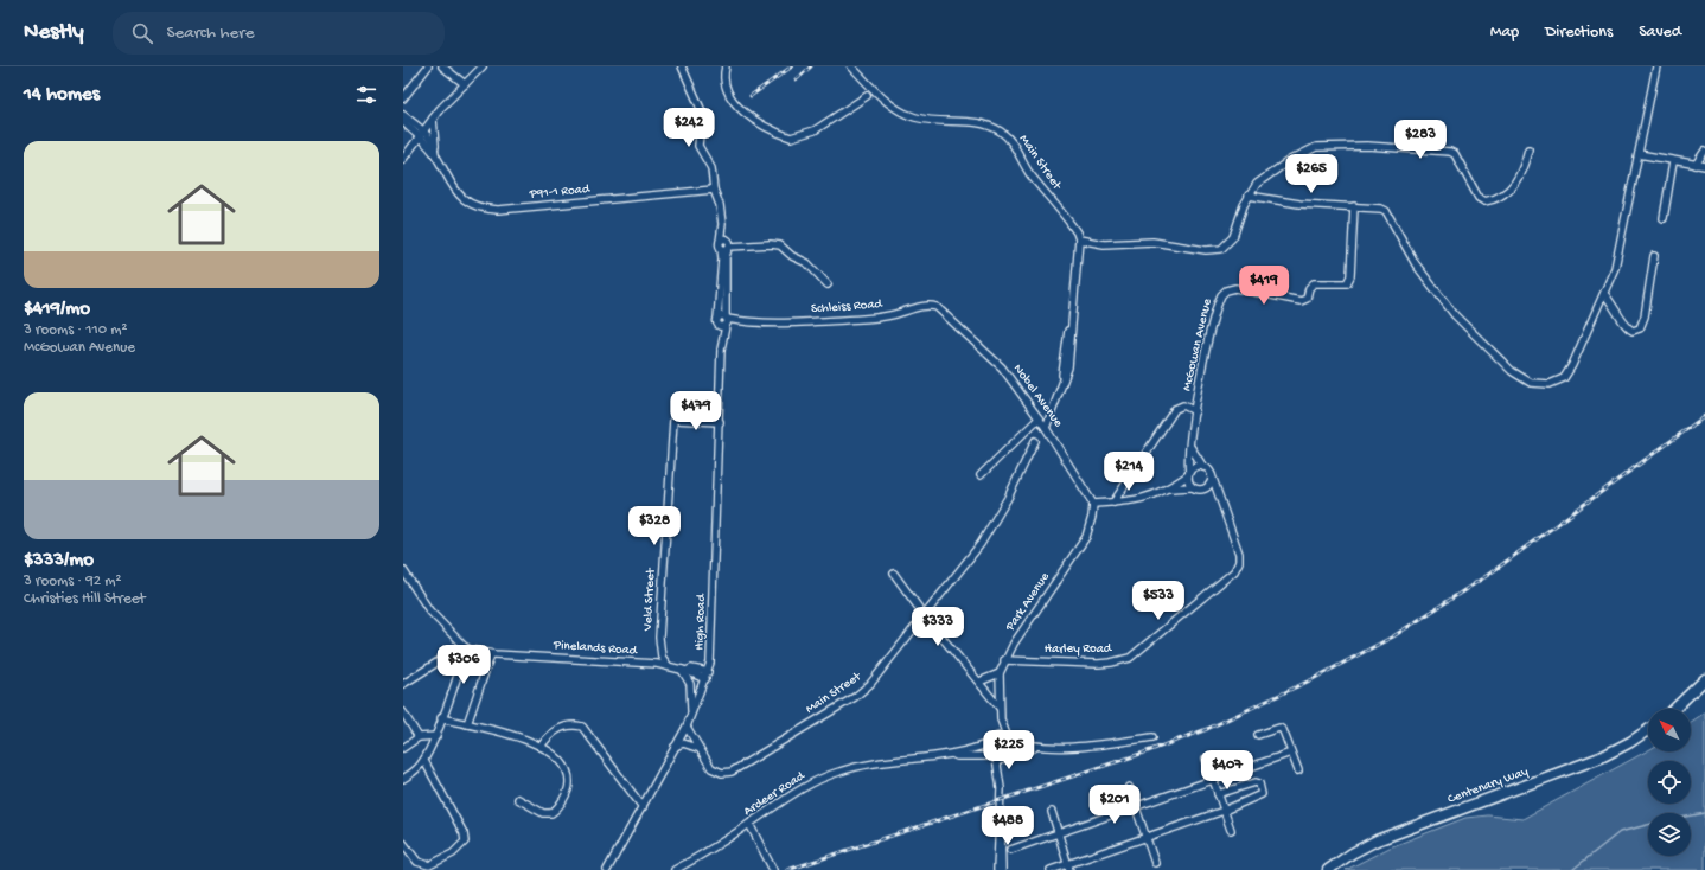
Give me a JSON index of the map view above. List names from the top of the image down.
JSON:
{
  "streets": {
    "main road": ["Centenary Way"],
    "street": [
      "Main Street",
      "P91-1 Road",
      "Schleiss Road",
      "McGowan Avenue",
      "Nobel Avenue",
      "Veld Street",
      "Park Avenue",
      "High Road",
      "Pinelands Road",
      "Harley Road",
      "Ardeer Road"
    ]
  },
  "crossings": [
    ["P91-1 Road", "High Road"],
    ["Schleiss Road", "Nobel Avenue"],
    ["Schleiss Road", "High Road"],
    ["McGowan Avenue", "Harley Road"],
    ["Nobel Avenue", "Park Avenue"],
    ["Veld Street", "High Road"],
    ["Veld Street", "Pinelands Road"],
    ["Park Avenue", "Harley Road"],
    ["Park Avenue", "Ardeer Road"],
    ["High Road", "Pinelands Road"]
  ],
  "north": "top left",
  "page": {
    "header": "Nestly",
    "search": "Search here",
    "nav": ["Map", "Directions", "Saved"],
    "heading": "14 homes",
    "price": [
      "$242",
      "$283",
      "$265",
      "$419",
      "$479",
      "$214",
      "$328",
      "$533",
      "$333",
      "$306",
      "$225",
      "$407",
      "$201",
      "$488"
    ],
    "list": [
      {
        "name": "$419/mo",
        "note": "3 rooms · 110 m² · McGowan Avenue"
      },
      {
        "name": "$333/mo",
        "note": "3 rooms · 92 m² · Christies Hill Street"
      }
    ]
  }
}
